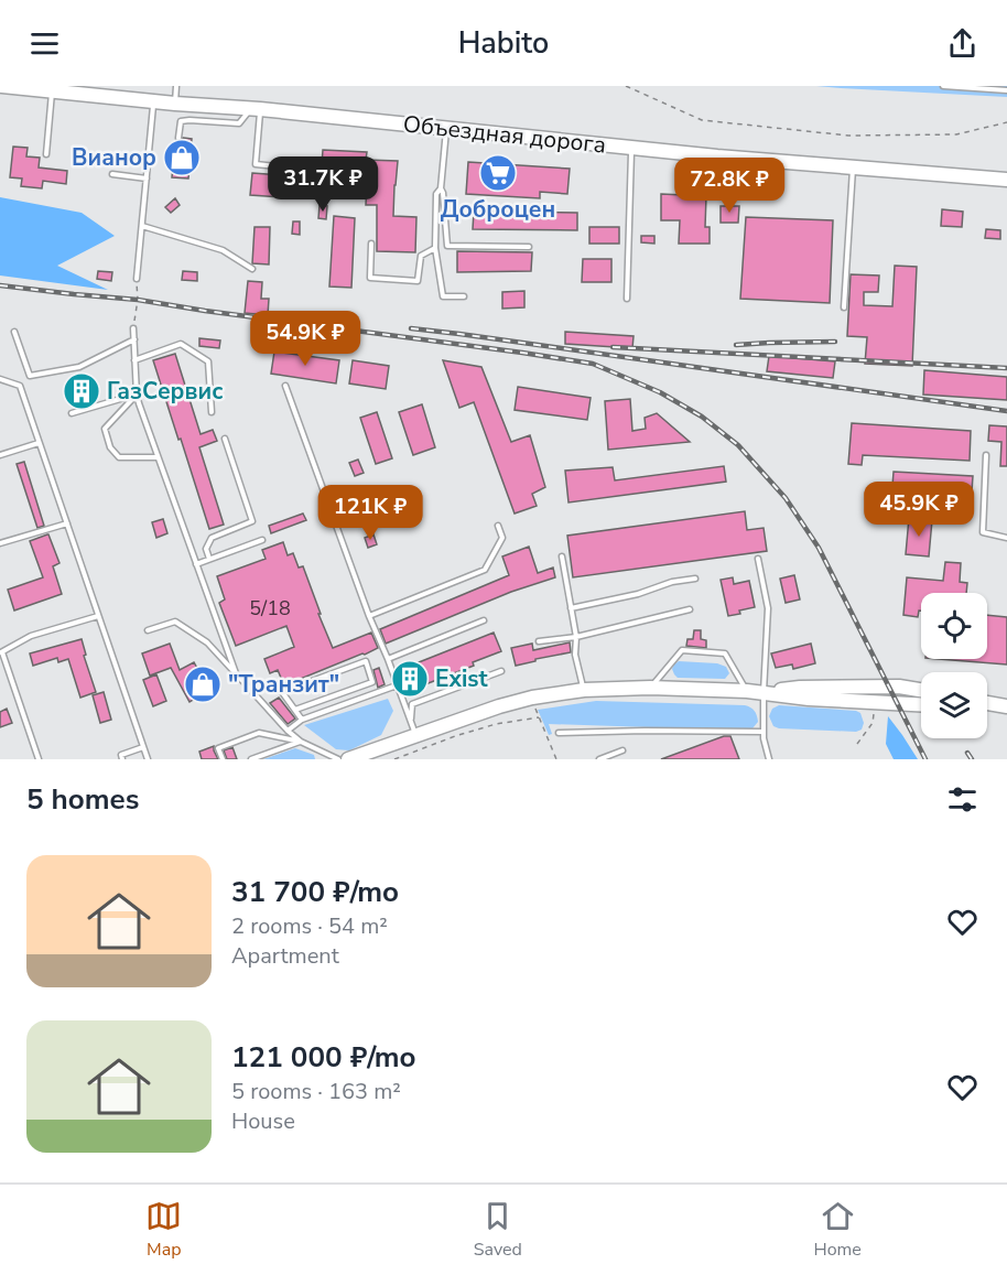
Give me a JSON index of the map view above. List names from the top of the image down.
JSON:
{
  "streets": {
    "main road": ["Объездная дорога"]
  },
  "places": {
    "shop": ["Вианор", "\"Транзит\""],
    "supermarket": ["Доброцен"],
    "building": ["ГазСервис", "Exist"]
  },
  "house_numbers": ["5/18"],
  "page": {
    "header": "Habito",
    "price": [
      "31.7K ₽",
      "72.8K ₽",
      "54.9K ₽",
      "45.9K ₽",
      "121K ₽"
    ],
    "heading": "5 homes",
    "list": [
      {
        "name": "31 700 ₽/mo",
        "note": "2 rooms · 54 m² · Apartment"
      },
      {
        "name": "121 000 ₽/mo",
        "note": "5 rooms · 163 m² · House"
      }
    ],
    "tabs": ["Map", "Saved", "Home"]
  }
}
